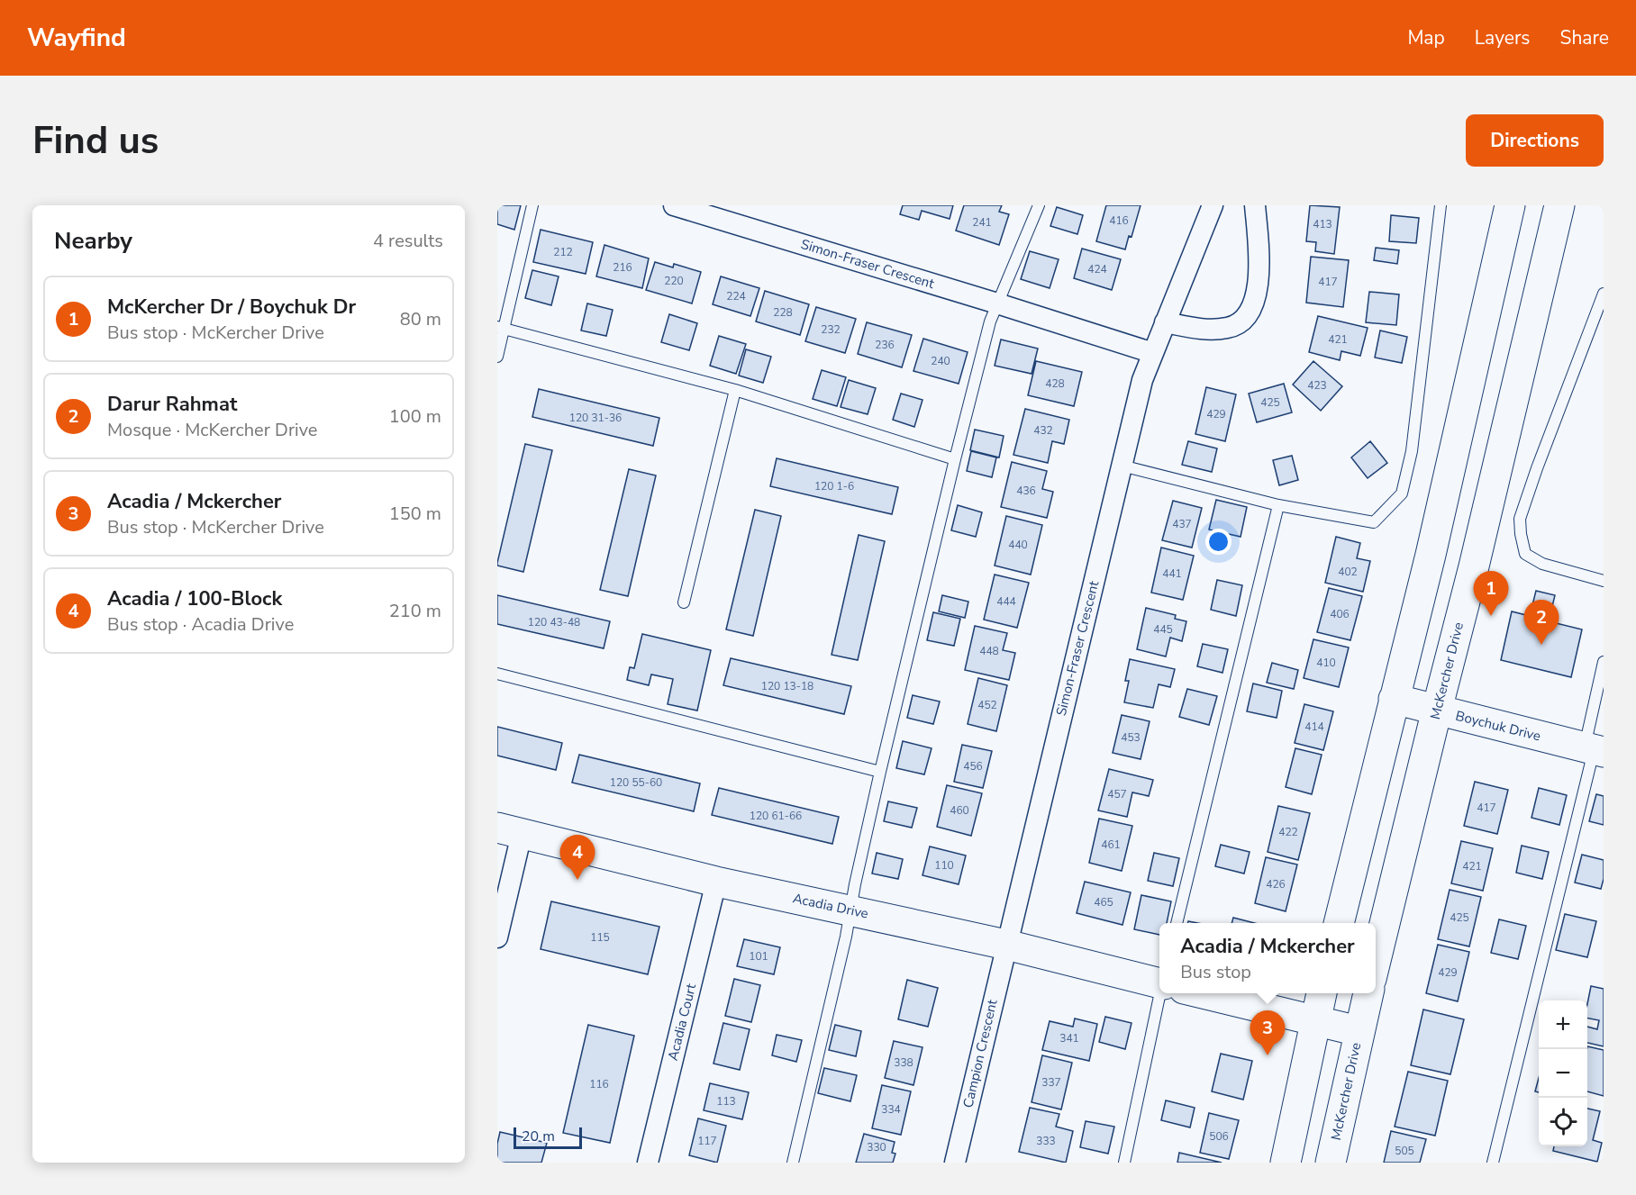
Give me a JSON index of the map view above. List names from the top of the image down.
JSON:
{
  "streets": {
    "main road": ["McKercher Drive", "Boychuk Drive", "Acadia Drive"],
    "street": ["Simon-Fraser Crescent", "Acadia Court", "Campion Crescent"]
  },
  "crossings": [
    ["Simon-Fraser Crescent", "Acadia Drive"],
    ["Simon-Fraser Crescent", "Campion Crescent"],
    ["McKercher Drive", "Boychuk Drive"],
    ["McKercher Drive", "Acadia Drive"],
    ["Acadia Drive", "Acadia Court"],
    ["Acadia Drive", "Campion Crescent"]
  ],
  "house_numbers": [
    "416",
    "241",
    "413",
    "212",
    "216",
    "424",
    "220",
    "417",
    "224",
    "228",
    "232",
    "421",
    "236",
    "240",
    "428",
    "423",
    "425",
    "429",
    "120 31-36",
    "432",
    "120 1-6",
    "436",
    "437",
    "440",
    "402",
    "441",
    "444",
    "406",
    "120 43-48",
    "445",
    "448",
    "410",
    "120 13-18",
    "452",
    "414",
    "453",
    "456",
    "120 55-60",
    "457",
    "417",
    "460",
    "120 61-66",
    "422",
    "461",
    "110",
    "421",
    "426",
    "465",
    "425",
    "115",
    "101",
    "429",
    "341",
    "338",
    "337",
    "116",
    "113",
    "334",
    "506",
    "117",
    "333",
    "330",
    "505"
  ],
  "scale_bar": "20 m",
  "page": {
    "header": "Wayfind",
    "nav": ["Map", "Layers", "Share"],
    "buttons": "Directions",
    "title": "Find us",
    "heading": ["Nearby", "4 results"],
    "list": [
      {
        "mark": "1",
        "name": "McKercher Dr / Boychuk Dr",
        "note": "Bus stop · McKercher Drive",
        "value": "80 m"
      },
      {
        "mark": "2",
        "name": "Darur Rahmat",
        "note": "Mosque · McKercher Drive",
        "value": "100 m"
      },
      {
        "mark": "3",
        "name": "Acadia / Mckercher",
        "note": "Bus stop · McKercher Drive",
        "value": "150 m"
      },
      {
        "mark": "4",
        "name": "Acadia / 100-Block",
        "note": "Bus stop · Acadia Drive",
        "value": "210 m"
      }
    ],
    "pins": [
      "1",
      "2",
      "4",
      "3"
    ],
    "popup": ["Acadia / Mckercher", "Bus stop"],
    "map_buttons": ["+", "−"],
    "scale": "20 m"
  }
}
